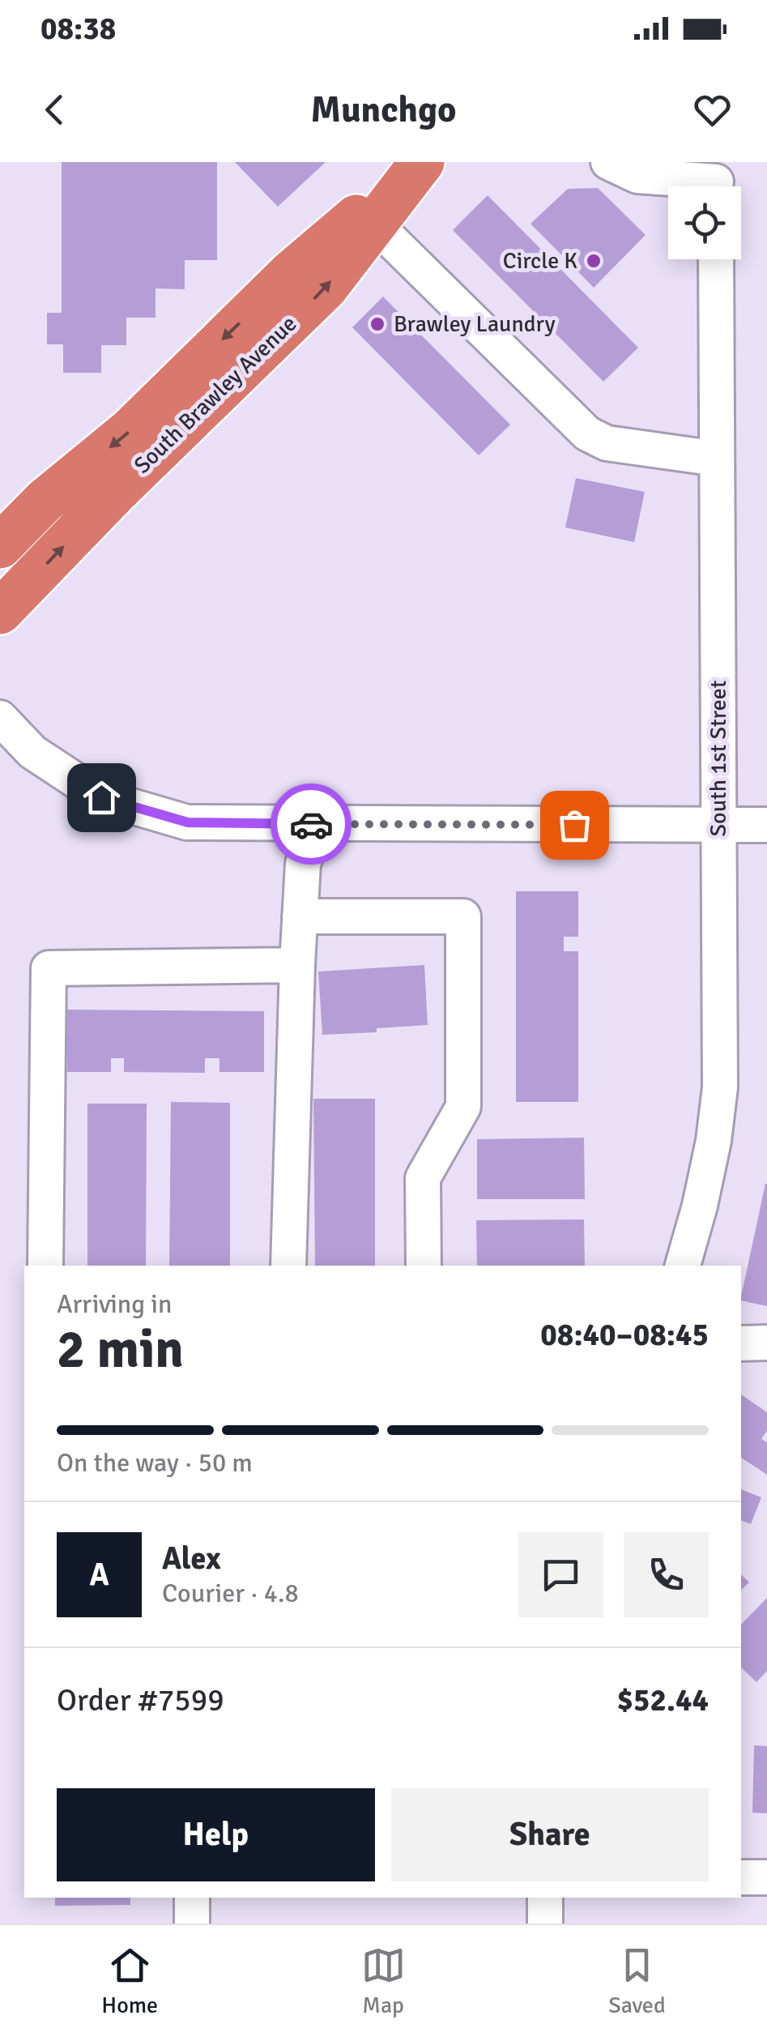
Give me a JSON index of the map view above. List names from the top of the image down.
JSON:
{
  "streets": {
    "highway": ["South Brawley Avenue"],
    "street": ["South 1st Street"]
  },
  "places": ["Circle K", "Brawley Laundry"],
  "page": {
    "status": "08:38",
    "header": "Munchgo",
    "heading": ["2 min", "Arriving in", "08:40–08:45"],
    "panel": [
      "Alex",
      "Courier · 4.8",
      "Order #7599",
      "$52.44"
    ],
    "bar": "On the way · 50 m",
    "round": "A",
    "buttons": ["Help", "Share"],
    "tabs": ["Home", "Map", "Saved"]
  }
}
